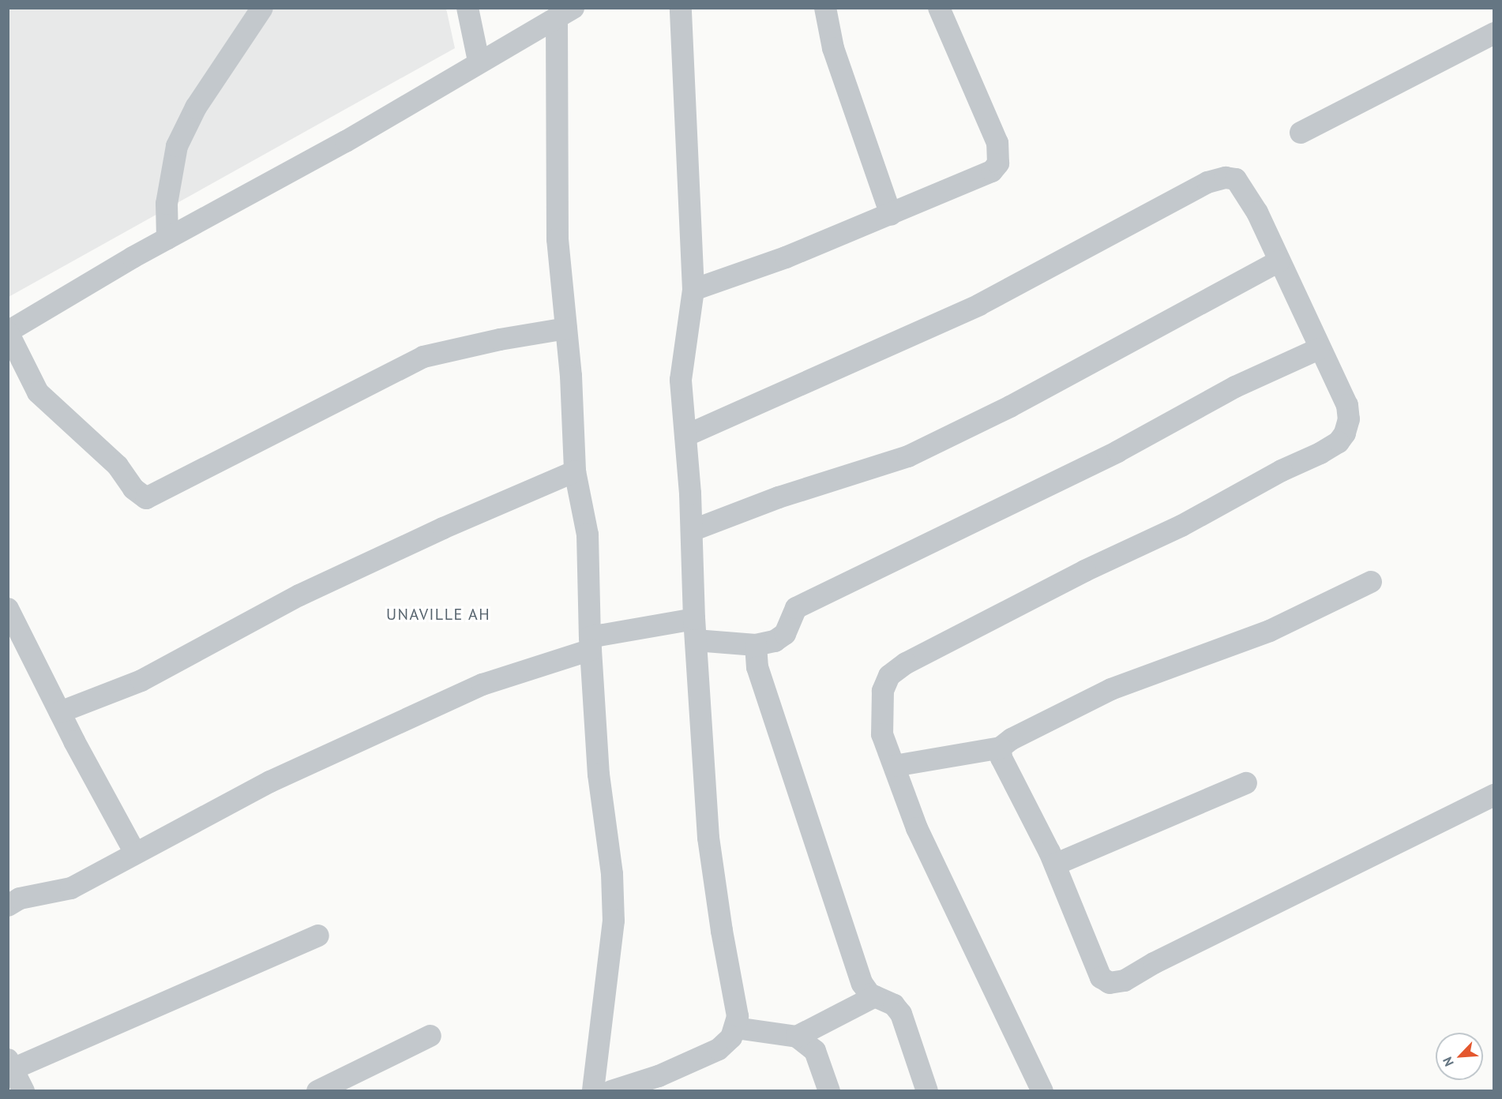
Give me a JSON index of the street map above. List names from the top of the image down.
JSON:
{
  "districts": ["UNAVILLE AH"],
  "north": "bottom left"
}
